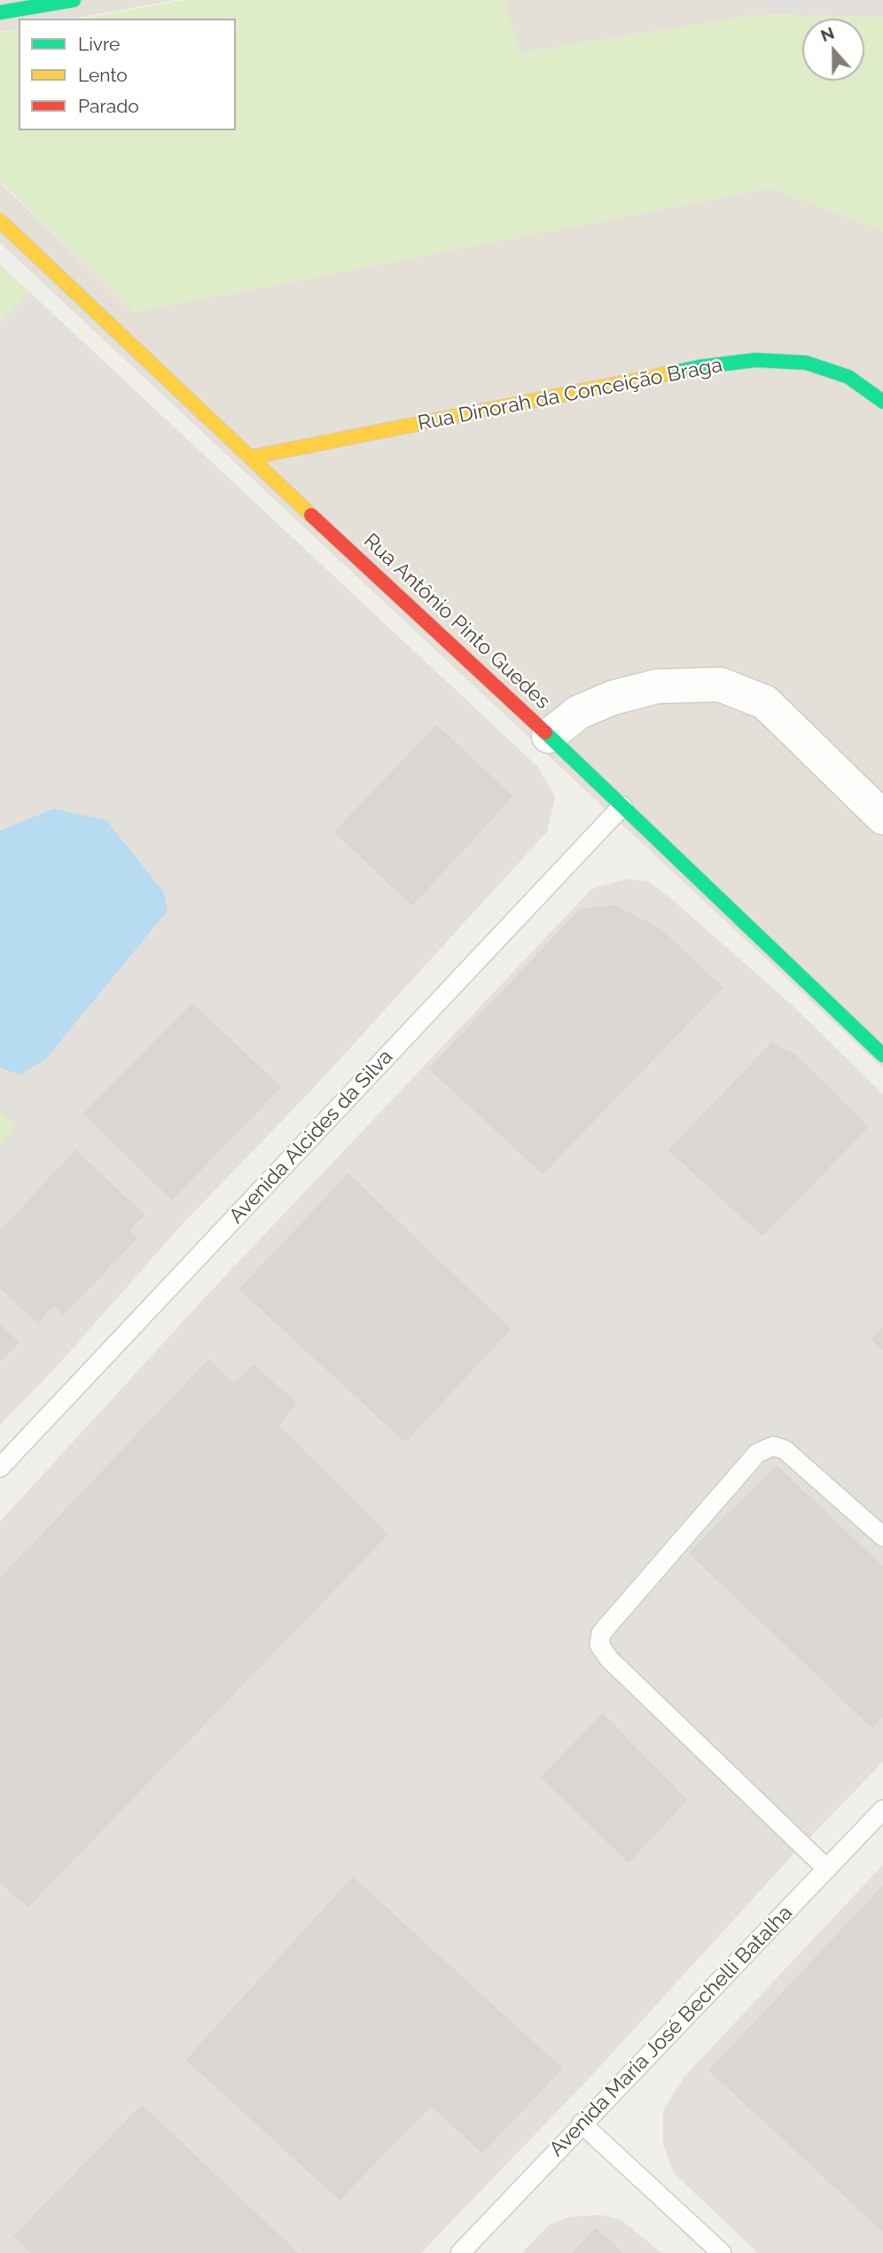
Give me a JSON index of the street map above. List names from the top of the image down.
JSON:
{
  "streets": {
    "street": ["Rua Dinorah da Conceição Braga", "Rua Antônio Pinto Guedes"],
    "lane": ["Avenida Alcides da Silva", "Avenida Maria José Bechelli Batalha"]
  },
  "crossings": [
    ["Rua Dinorah da Conceição Braga", "Rua Antônio Pinto Guedes"],
    ["Rua Antônio Pinto Guedes", "Avenida Alcides da Silva"]
  ],
  "legend": ["Livre", "Lento", "Parado"],
  "north": "top"
}
